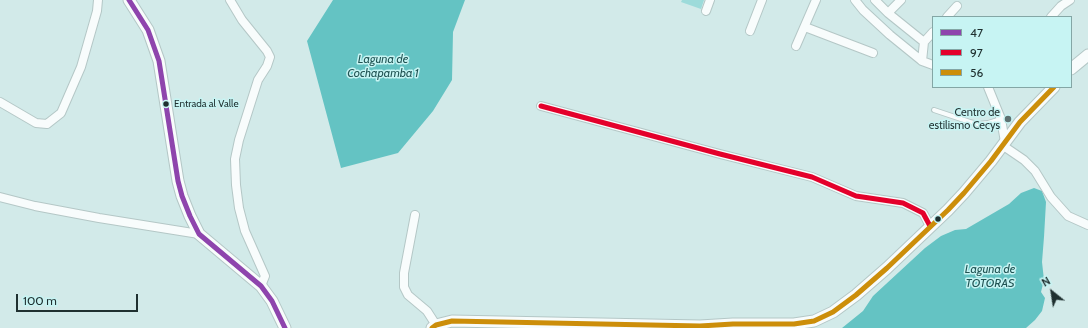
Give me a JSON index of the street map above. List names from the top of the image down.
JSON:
{
  "water": ["Laguna de Cochapamba 1", "Laguna de TOTORAS"],
  "places": ["Entrada al Valle", "Centro de estilismo Cecys"],
  "lines": ["transit line 47", "transit line 56", "transit line 97"],
  "legend": ["47", "97", "56"],
  "scale_bar": "100 m",
  "north": "top left"
}
